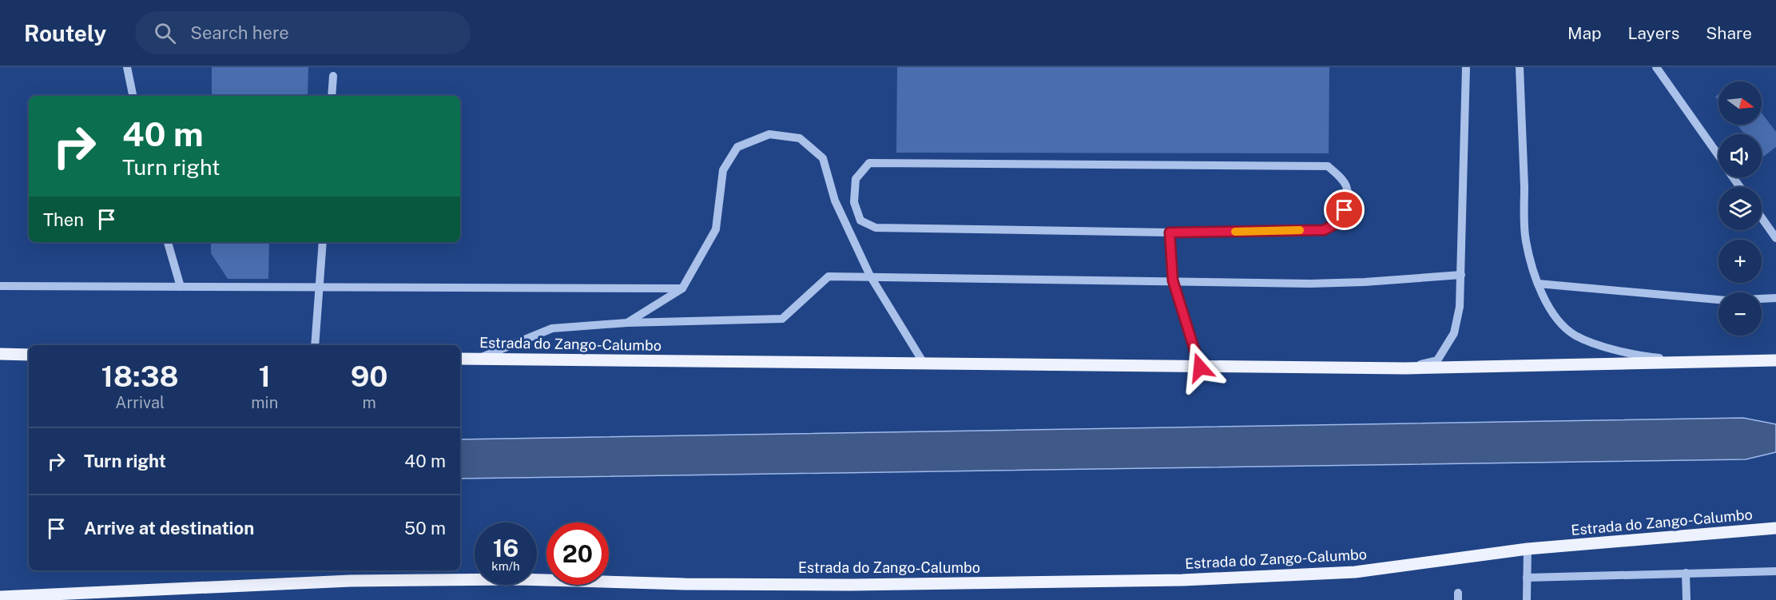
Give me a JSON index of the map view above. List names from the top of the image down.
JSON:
{
  "streets": {
    "main road": ["Estrada do Zango-Calumbo"]
  },
  "north": "right",
  "page": {
    "header": "Routely",
    "search": "Search here",
    "nav": ["Map", "Layers", "Share"],
    "map_buttons": ["+", "−"],
    "turn": ["40 m", "Turn right"],
    "then": "Then",
    "eta": [
      "18:38",
      "Arrival",
      "1",
      "min",
      "90",
      "m"
    ],
    "list": [
      {
        "name": "Turn right",
        "value": "40 m"
      },
      {
        "name": "Arrive at destination",
        "value": "50 m"
      }
    ],
    "speed": "16 km/h",
    "limit": "20"
  }
}
